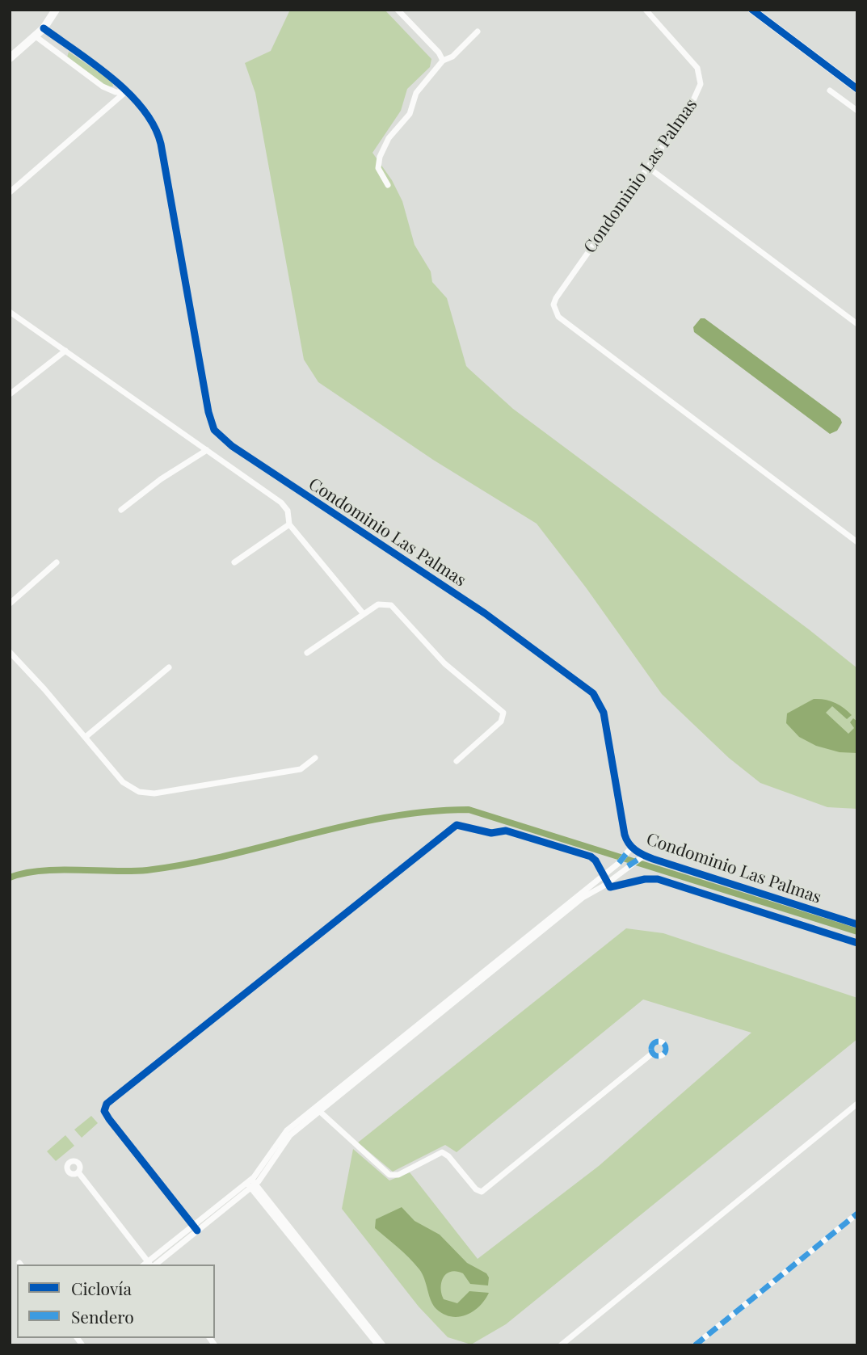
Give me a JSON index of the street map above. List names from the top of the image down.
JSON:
{
  "streets": {
    "street": ["Condominio Las Palmas"]
  },
  "legend": ["Ciclovía", "Sendero"]
}
